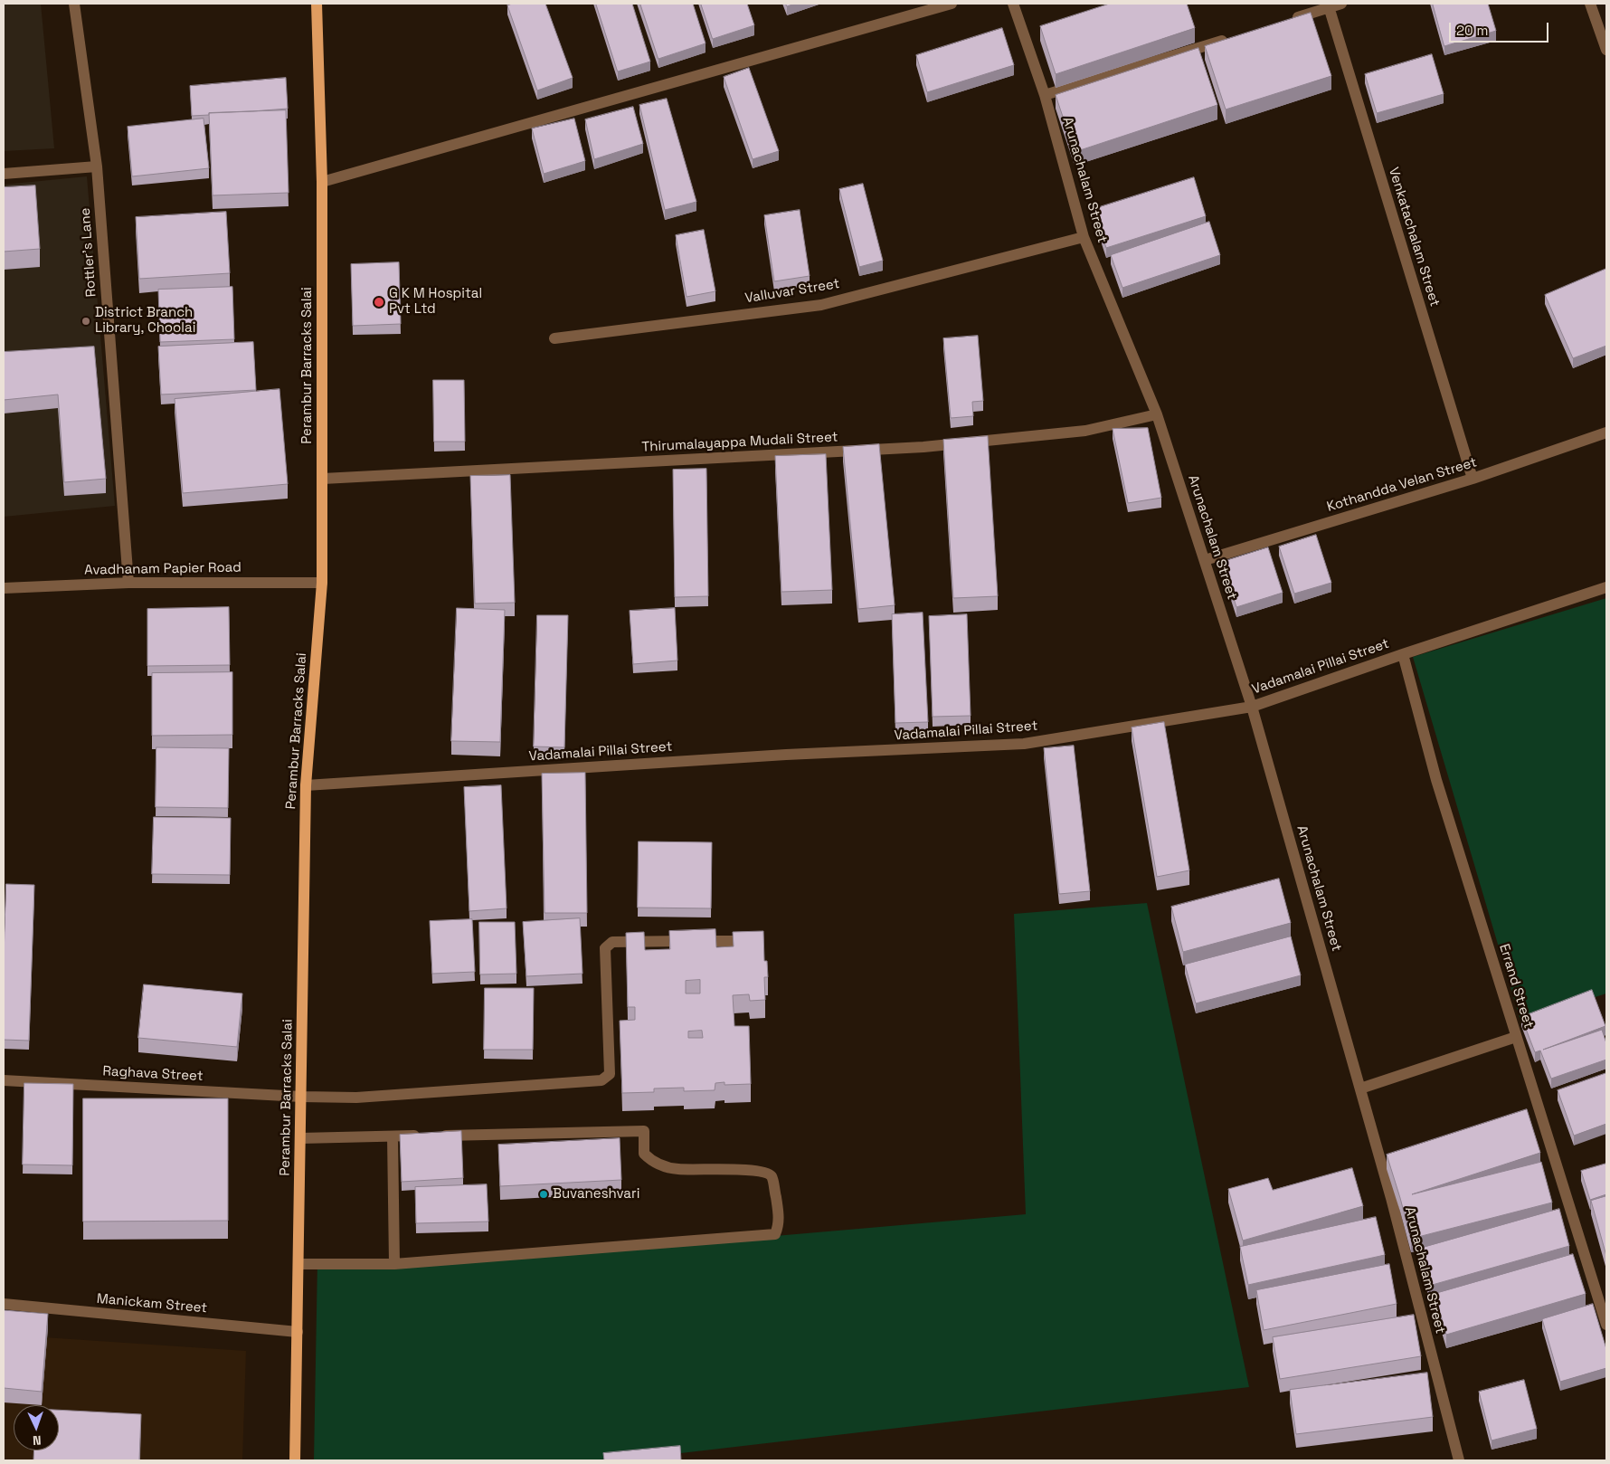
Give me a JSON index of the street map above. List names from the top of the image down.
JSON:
{
  "streets": {
    "main road": ["Perambur Barracks Salai"],
    "street": [
      "Arunachalam Street",
      "Venkatachalam Street",
      "Rottler's Lane",
      "Valluvar Street",
      "Thirumalayappa Mudali Street",
      "Kothandda Velan Street",
      "Avadhanam Papier Road",
      "Vadamalai Pillai Street",
      "Errand Street",
      "Raghava Street",
      "Manickam Street"
    ]
  },
  "crossings": [
    ["Arunachalam Street", "Valluvar Street"],
    ["Arunachalam Street", "Thirumalayappa Mudali Street"],
    ["Arunachalam Street", "Kothandda Velan Street"],
    ["Arunachalam Street", "Vadamalai Pillai Street"],
    ["Venkatachalam Street", "Kothandda Velan Street"],
    ["Rottler's Lane", "Avadhanam Papier Road"],
    ["Perambur Barracks Salai", "Thirumalayappa Mudali Street"],
    ["Perambur Barracks Salai", "Avadhanam Papier Road"],
    ["Perambur Barracks Salai", "Vadamalai Pillai Street"],
    ["Perambur Barracks Salai", "Raghava Street"],
    ["Perambur Barracks Salai", "Manickam Street"],
    ["Vadamalai Pillai Street", "Errand Street"]
  ],
  "places": ["G K M Hospital Pvt Ltd", "District Branch Library, Choolai", "Buvaneshvari"],
  "scale_bar": "20 m",
  "north": "bottom"
}
